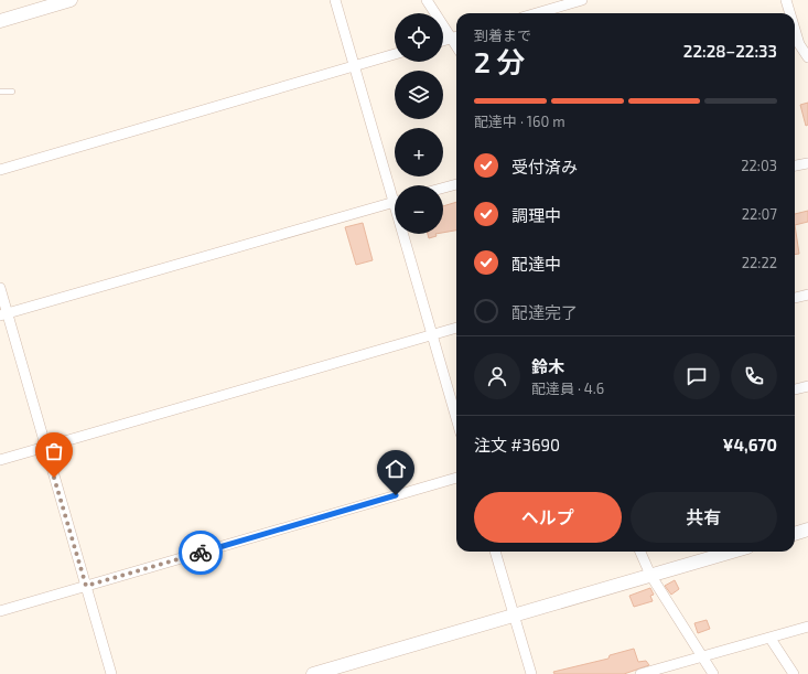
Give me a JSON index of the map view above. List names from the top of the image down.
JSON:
{
  "page": {
    "map_buttons": ["+", "−"],
    "heading": ["2 分", "到着まで", "22:28–22:33"],
    "panel": [
      "鈴木",
      "配達員 · 4.6",
      "注文 #3690",
      "¥4,670"
    ],
    "bar": "配達中 · 160 m",
    "list": [
      ["受付済み", "22:03"],
      ["調理中", "22:07"],
      ["配達中", "22:22"],
      "配達完了"
    ],
    "buttons": ["ヘルプ", "共有"]
  }
}
